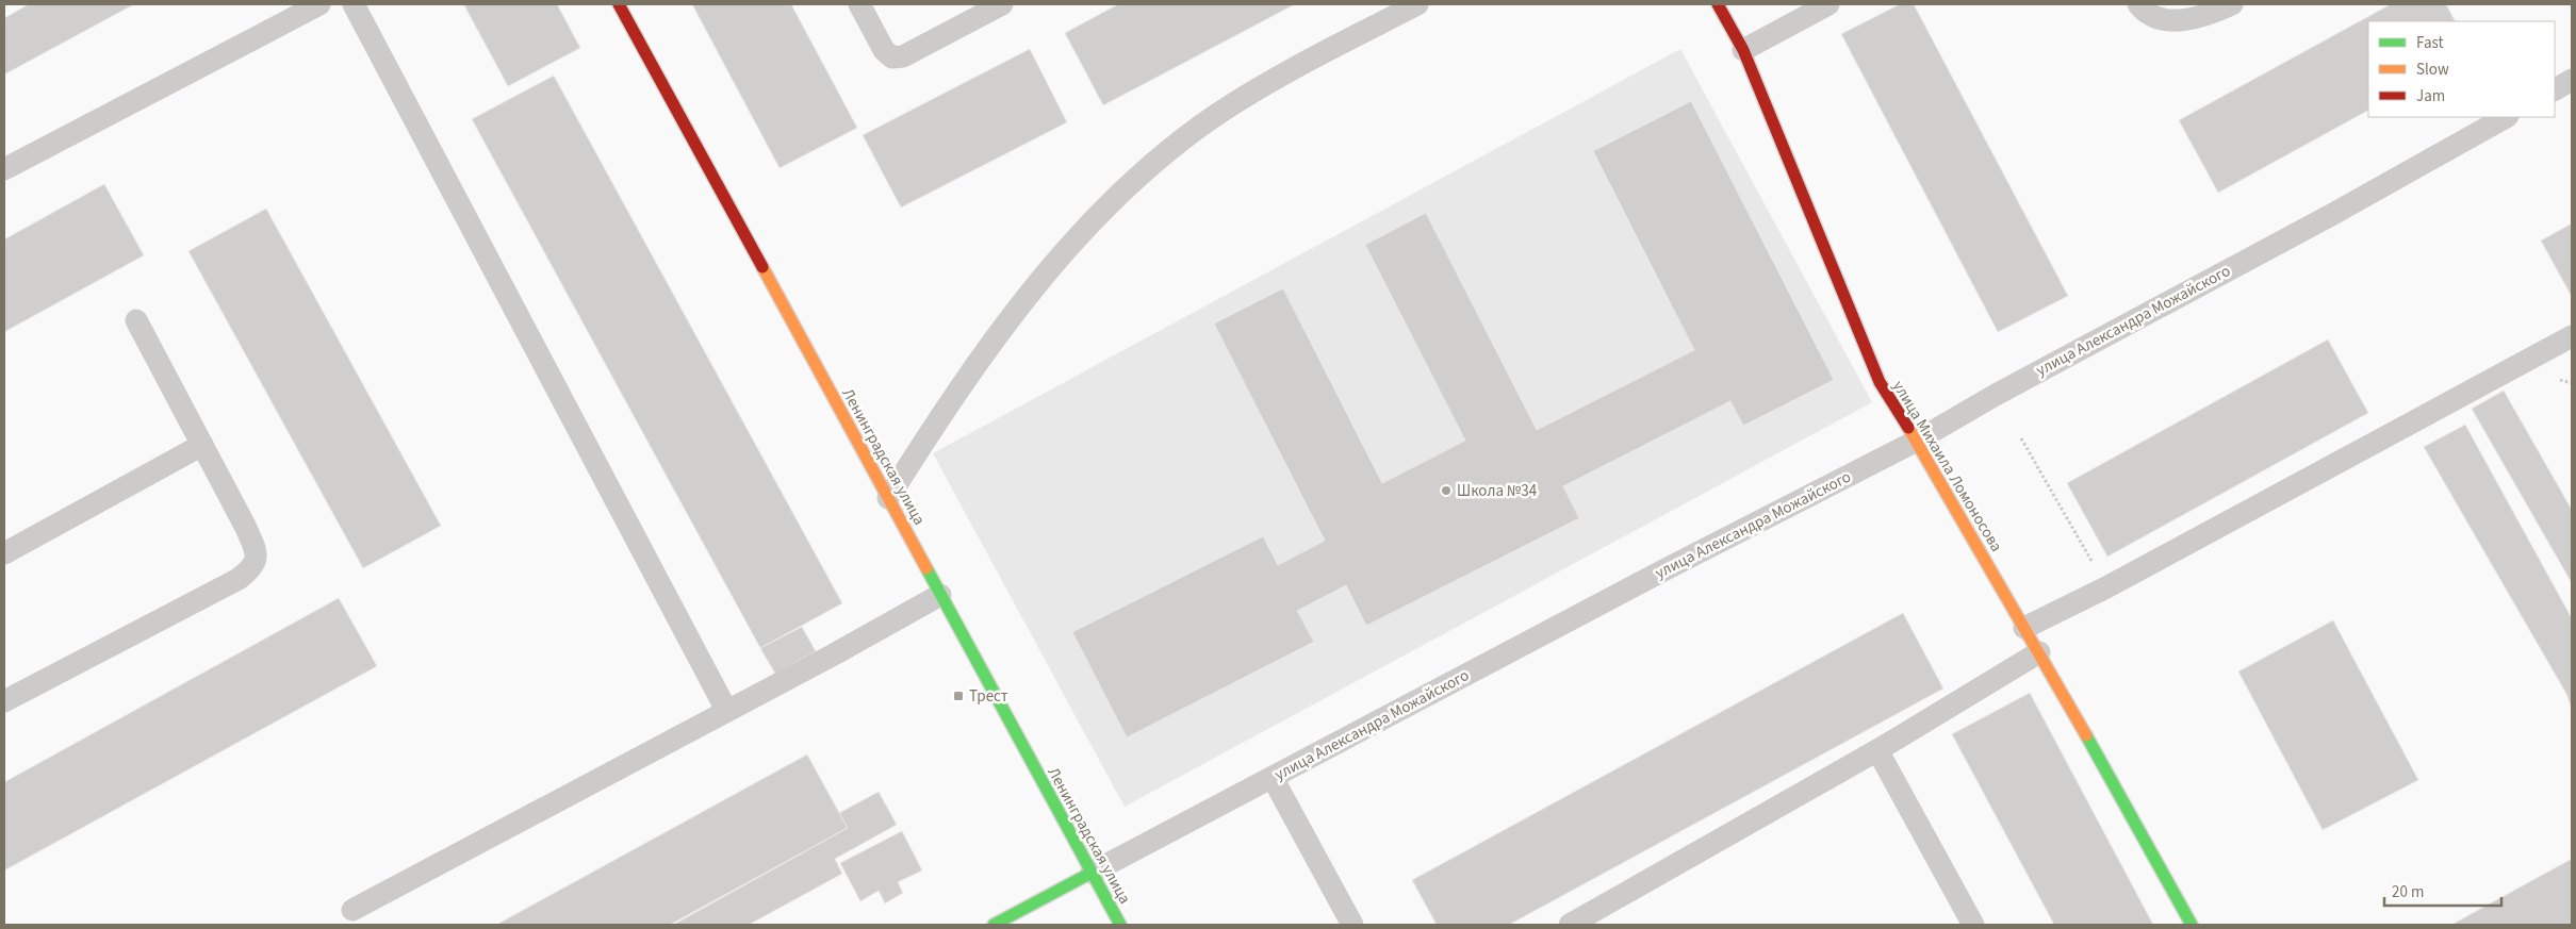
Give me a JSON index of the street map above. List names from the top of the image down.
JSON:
{
  "streets": {
    "street": ["улица Александра Можайского", "Ленинградская улица", "улица Михаила Ломоносова"]
  },
  "crossings": [
    ["улица Александра Можайского", "Ленинградская улица"],
    ["улица Александра Можайского", "улица Михаила Ломоносова"]
  ],
  "places": {
    "other": ["Школа №34"],
    "transit": ["Трест"]
  },
  "legend": ["Fast", "Slow", "Jam"],
  "scale_bar": "20 m"
}
